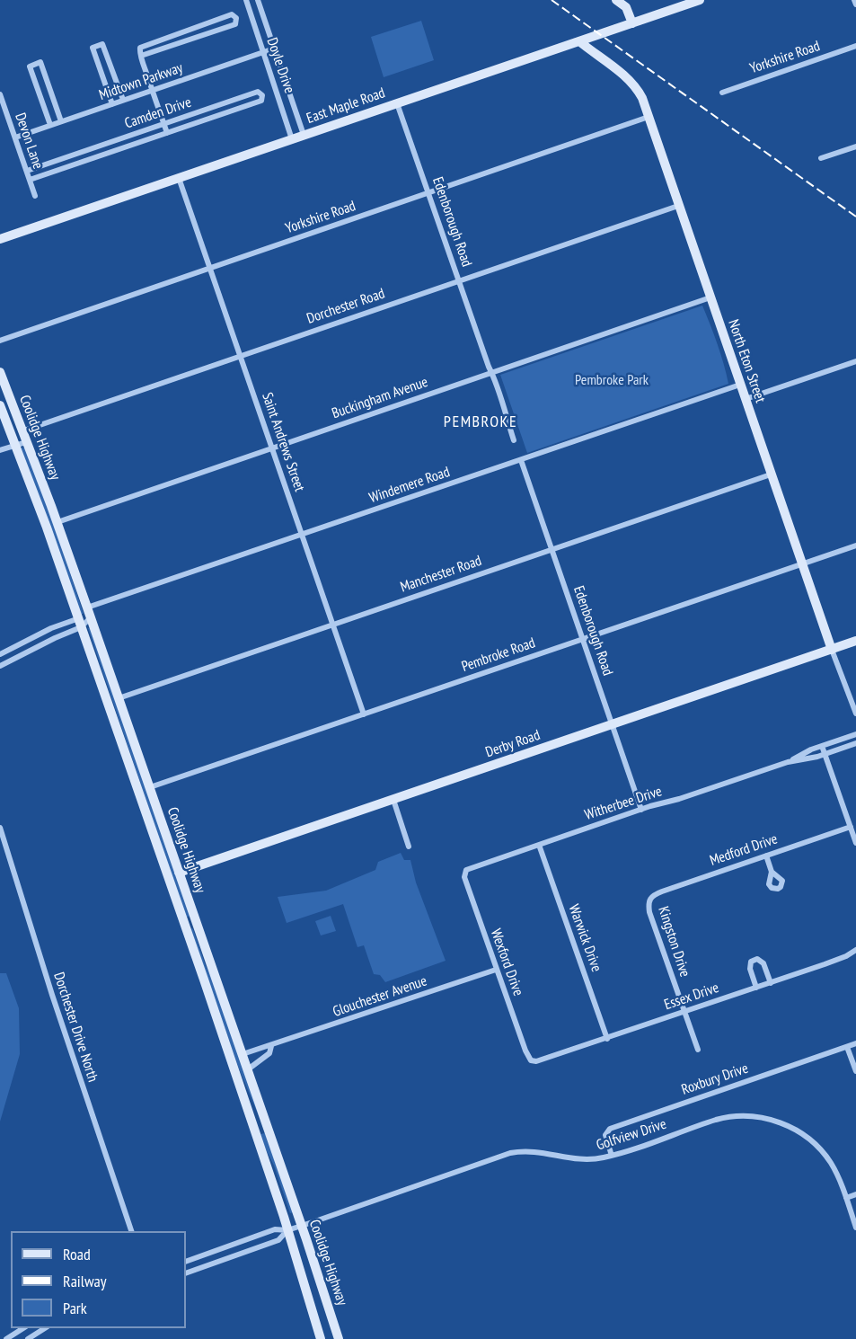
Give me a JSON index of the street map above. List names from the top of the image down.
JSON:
{
  "streets": {
    "main road": [
      "East Maple Road",
      "North Eton Street",
      "Coolidge Highway",
      "Derby Road"
    ],
    "street": [
      "Yorkshire Road",
      "Doyle Drive",
      "Midtown Parkway",
      "Camden Drive",
      "Devon Lane",
      "Edenborough Road",
      "Dorchester Road",
      "Buckingham Avenue",
      "Saint Andrews Street",
      "Windemere Road",
      "Manchester Road",
      "Pembroke Road",
      "Witherbee Drive",
      "Medford Drive",
      "Warwick Drive",
      "Kingston Drive",
      "Wexford Drive",
      "Glouchester Avenue",
      "Essex Drive",
      "Dorchester Drive North",
      "Roxbury Drive",
      "Golfview Drive"
    ]
  },
  "crossings": [
    ["Yorkshire Road", "Edenborough Road"],
    ["Yorkshire Road", "North Eton Street"],
    ["Yorkshire Road", "Saint Andrews Street"],
    ["Doyle Drive", "Midtown Parkway"],
    ["Doyle Drive", "East Maple Road"],
    ["Midtown Parkway", "Devon Lane"],
    ["East Maple Road", "Edenborough Road"],
    ["East Maple Road", "North Eton Street"],
    ["East Maple Road", "Saint Andrews Street"],
    ["Camden Drive", "Devon Lane"],
    ["Edenborough Road", "Dorchester Road"],
    ["Edenborough Road", "Buckingham Avenue"],
    ["Edenborough Road", "Windemere Road"],
    ["Edenborough Road", "Manchester Road"],
    ["Edenborough Road", "Pembroke Road"],
    ["Edenborough Road", "Derby Road"],
    ["Edenborough Road", "Witherbee Drive"],
    ["Dorchester Road", "North Eton Street"],
    ["Dorchester Road", "Coolidge Highway"],
    ["Dorchester Road", "Saint Andrews Street"],
    ["North Eton Street", "Buckingham Avenue"],
    ["North Eton Street", "Windemere Road"],
    ["North Eton Street", "Manchester Road"],
    ["North Eton Street", "Pembroke Road"],
    ["North Eton Street", "Derby Road"],
    ["Buckingham Avenue", "Coolidge Highway"],
    ["Buckingham Avenue", "Saint Andrews Street"],
    ["Coolidge Highway", "Windemere Road"],
    ["Coolidge Highway", "Manchester Road"],
    ["Coolidge Highway", "Pembroke Road"],
    ["Coolidge Highway", "Derby Road"],
    ["Coolidge Highway", "Glouchester Avenue"],
    ["Coolidge Highway", "Golfview Drive"],
    ["Saint Andrews Street", "Windemere Road"],
    ["Saint Andrews Street", "Manchester Road"],
    ["Saint Andrews Street", "Pembroke Road"],
    ["Witherbee Drive", "Warwick Drive"],
    ["Witherbee Drive", "Wexford Drive"],
    ["Medford Drive", "Kingston Drive"],
    ["Warwick Drive", "Essex Drive"],
    ["Kingston Drive", "Essex Drive"],
    ["Wexford Drive", "Glouchester Avenue"],
    ["Wexford Drive", "Essex Drive"],
    ["Roxbury Drive", "Golfview Drive"]
  ],
  "districts": ["PEMBROKE"],
  "parks": ["Pembroke Park"],
  "legend": ["Road", "Railway", "Park"]
}
